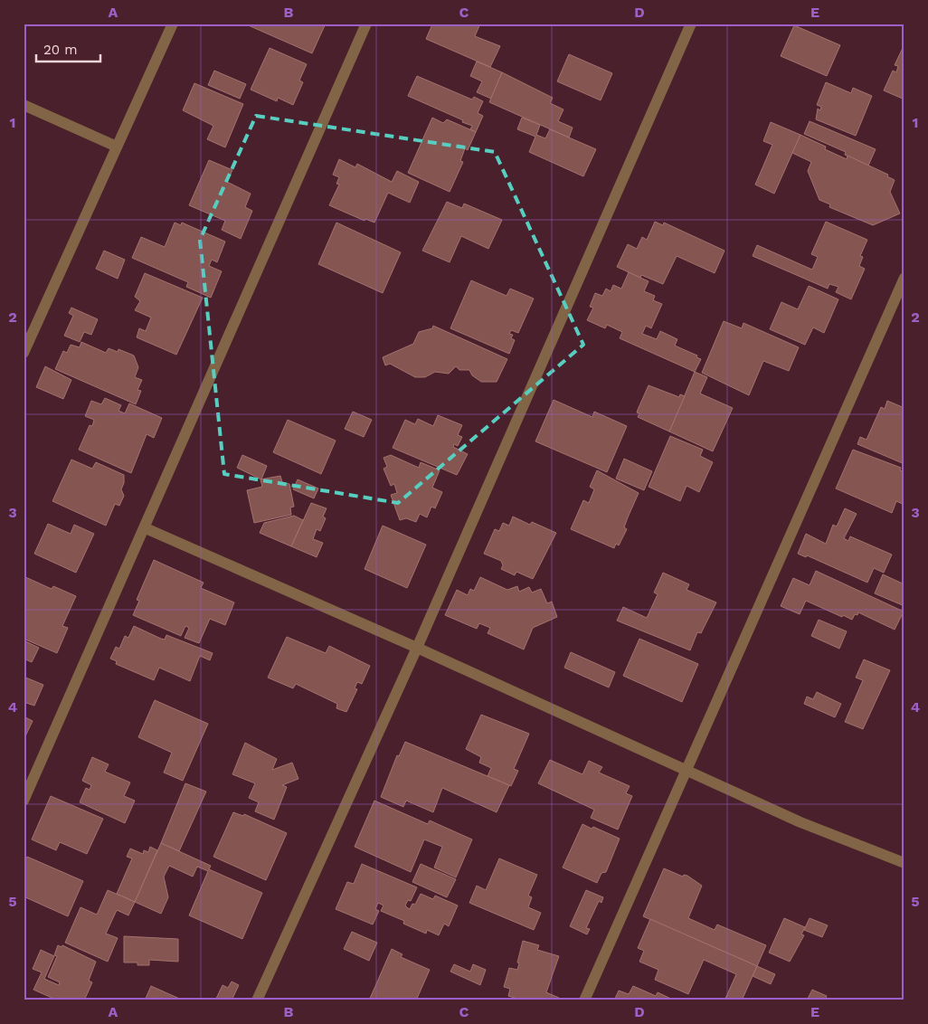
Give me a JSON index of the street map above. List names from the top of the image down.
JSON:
{
  "scale_bar": "20 m",
  "grid": {
    "columns": [
      "A",
      "B",
      "C",
      "D",
      "E"
    ],
    "rows": [
      "1",
      "2",
      "3",
      "4",
      "5"
    ]
  }
}
